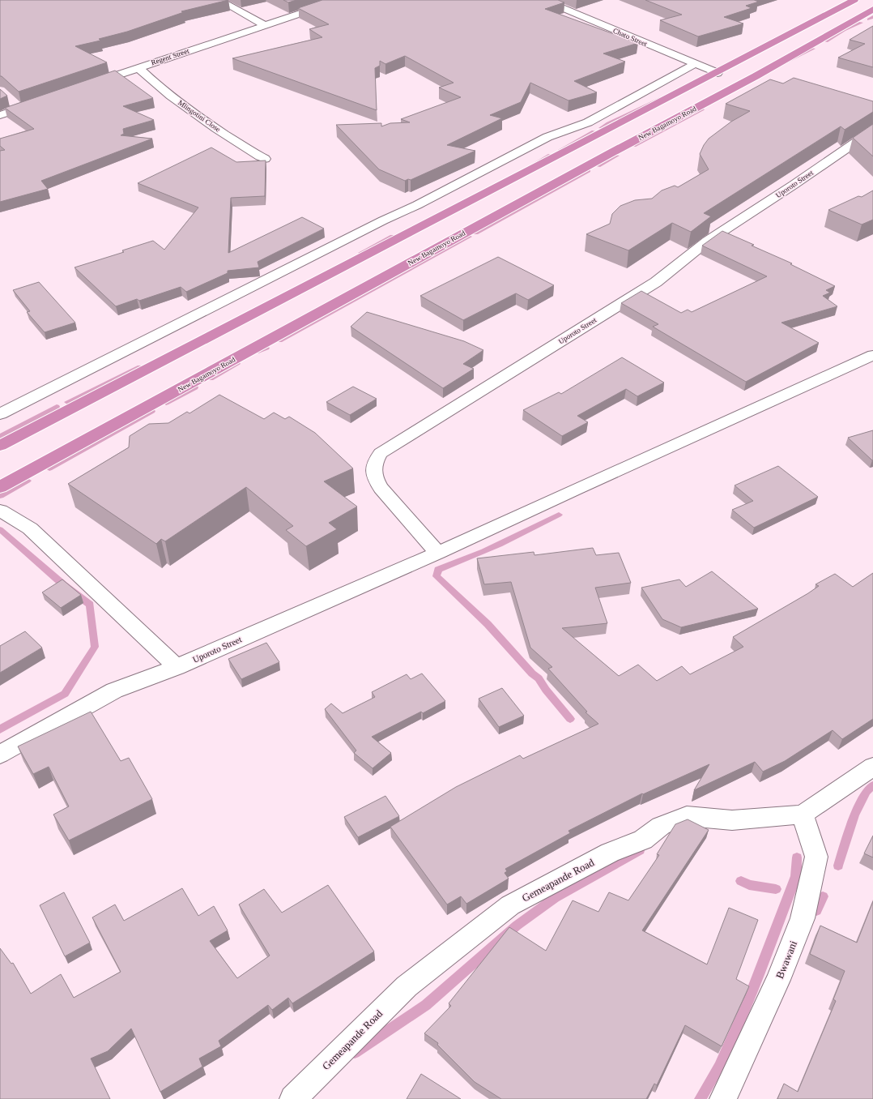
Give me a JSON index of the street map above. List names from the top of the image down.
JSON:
{
  "streets": {
    "highway": ["New Bagamoyo Road"],
    "street": [
      "Chato Street",
      "Regent Street",
      "Mlingotini Close",
      "Uporoto Street",
      "Gemeapande Road",
      "Bwawani"
    ]
  },
  "crossings": [
    ["Regent Street", "Mlingotini Close"],
    ["Gemeapande Road", "Bwawani"]
  ]
}
